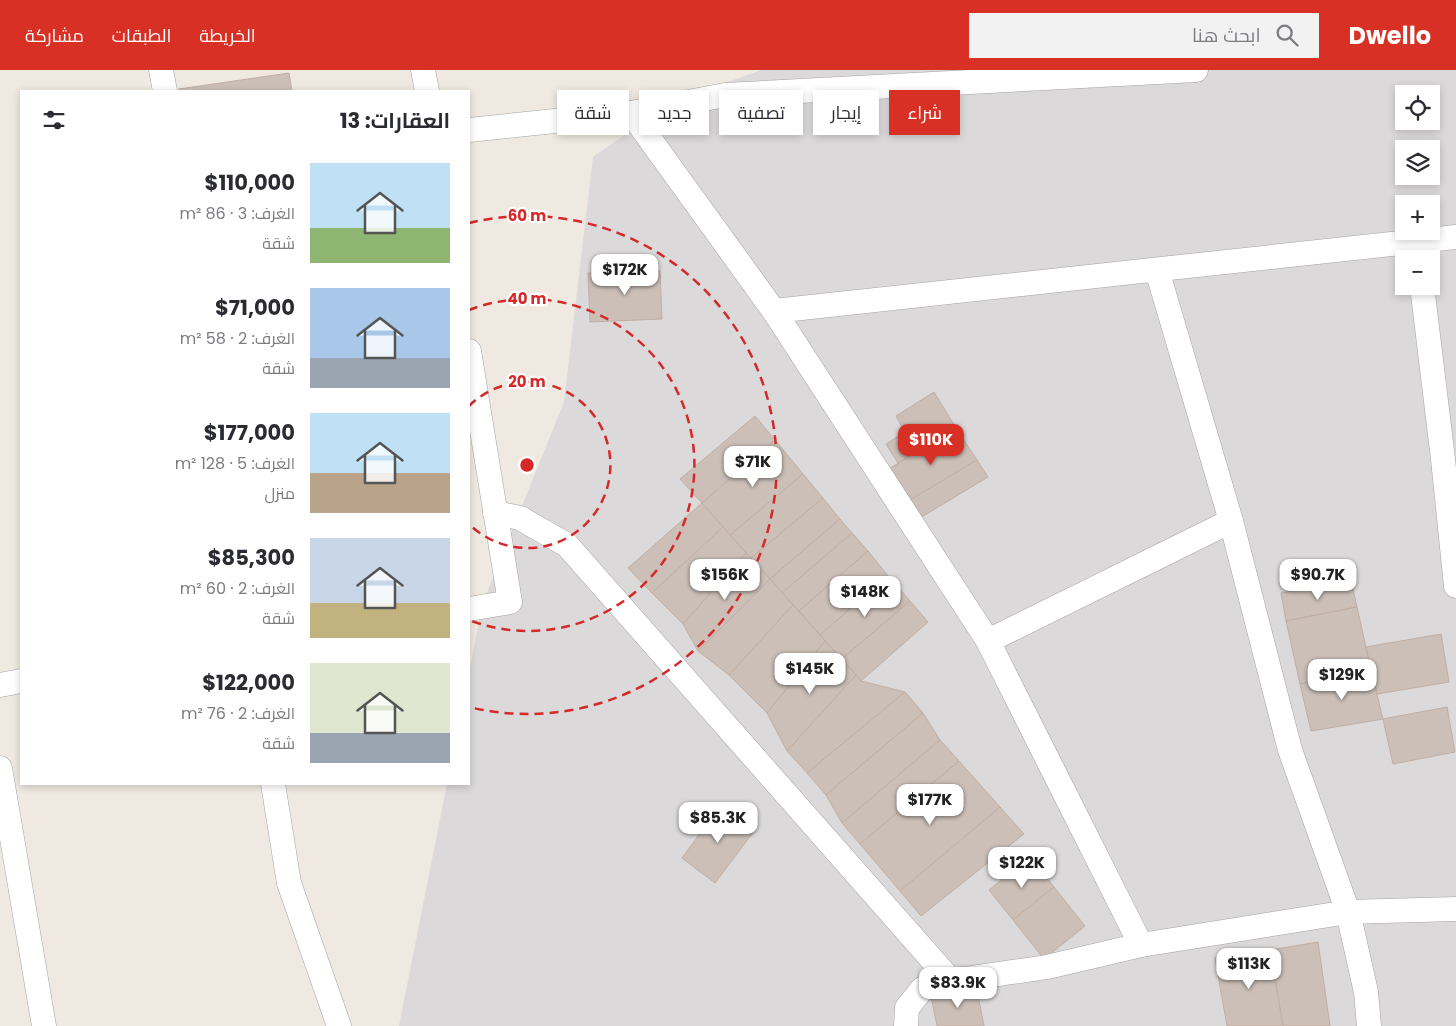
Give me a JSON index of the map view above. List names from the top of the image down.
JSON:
{
  "page": {
    "header": "Dwello",
    "search": "ابحث هنا",
    "nav": ["الخريطة", "الطبقات", "مشاركة"],
    "map_buttons": ["+", "−"],
    "chip": [
      "شراء",
      "إيجار",
      "تصفية",
      "جديد",
      "شقة"
    ],
    "heading": "العقارات: 13",
    "list": [
      {
        "name": "$110,000",
        "note": "الغرف: 3 · 86 m² · شقة"
      },
      {
        "name": "$71,000",
        "note": "الغرف: 2 · 58 m² · شقة"
      },
      {
        "name": "$177,000",
        "note": "الغرف: 5 · 128 m² · منزل"
      },
      {
        "name": "$85,300",
        "note": "الغرف: 2 · 60 m² · شقة"
      },
      {
        "name": "$122,000",
        "note": "الغرف: 2 · 76 m² · شقة"
      }
    ],
    "price": [
      "$172K",
      "$110K",
      "$71K",
      "$156K",
      "$90.7K",
      "$148K",
      "$145K",
      "$129K",
      "$177K",
      "$85.3K",
      "$122K",
      "$113K",
      "$83.9K"
    ]
  },
  "rings": ["60 m", "40 m", "20 m"]
}
